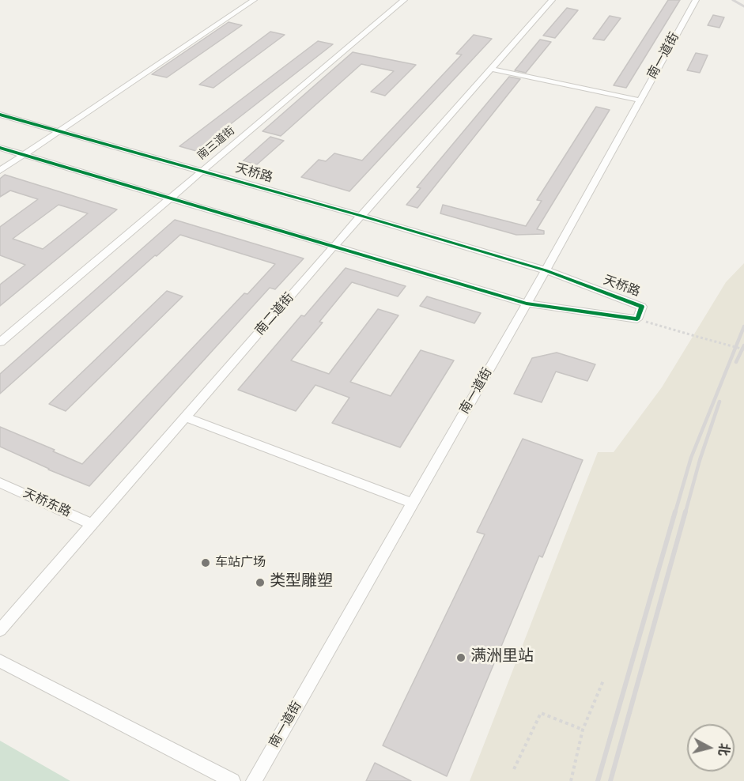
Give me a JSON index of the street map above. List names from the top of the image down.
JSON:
{
  "streets": {
    "street": [
      "南一道街",
      "南三道街",
      "天桥路",
      "南二道街",
      "天桥东路"
    ]
  },
  "crossings": [
    ["南一道街", "天桥路"],
    ["南三道街", "天桥路"],
    ["天桥路", "南二道街"],
    ["南二道街", "天桥东路"]
  ],
  "places": ["车站广场", "类型雕塑", "满洲里站"],
  "north": "right"
}
